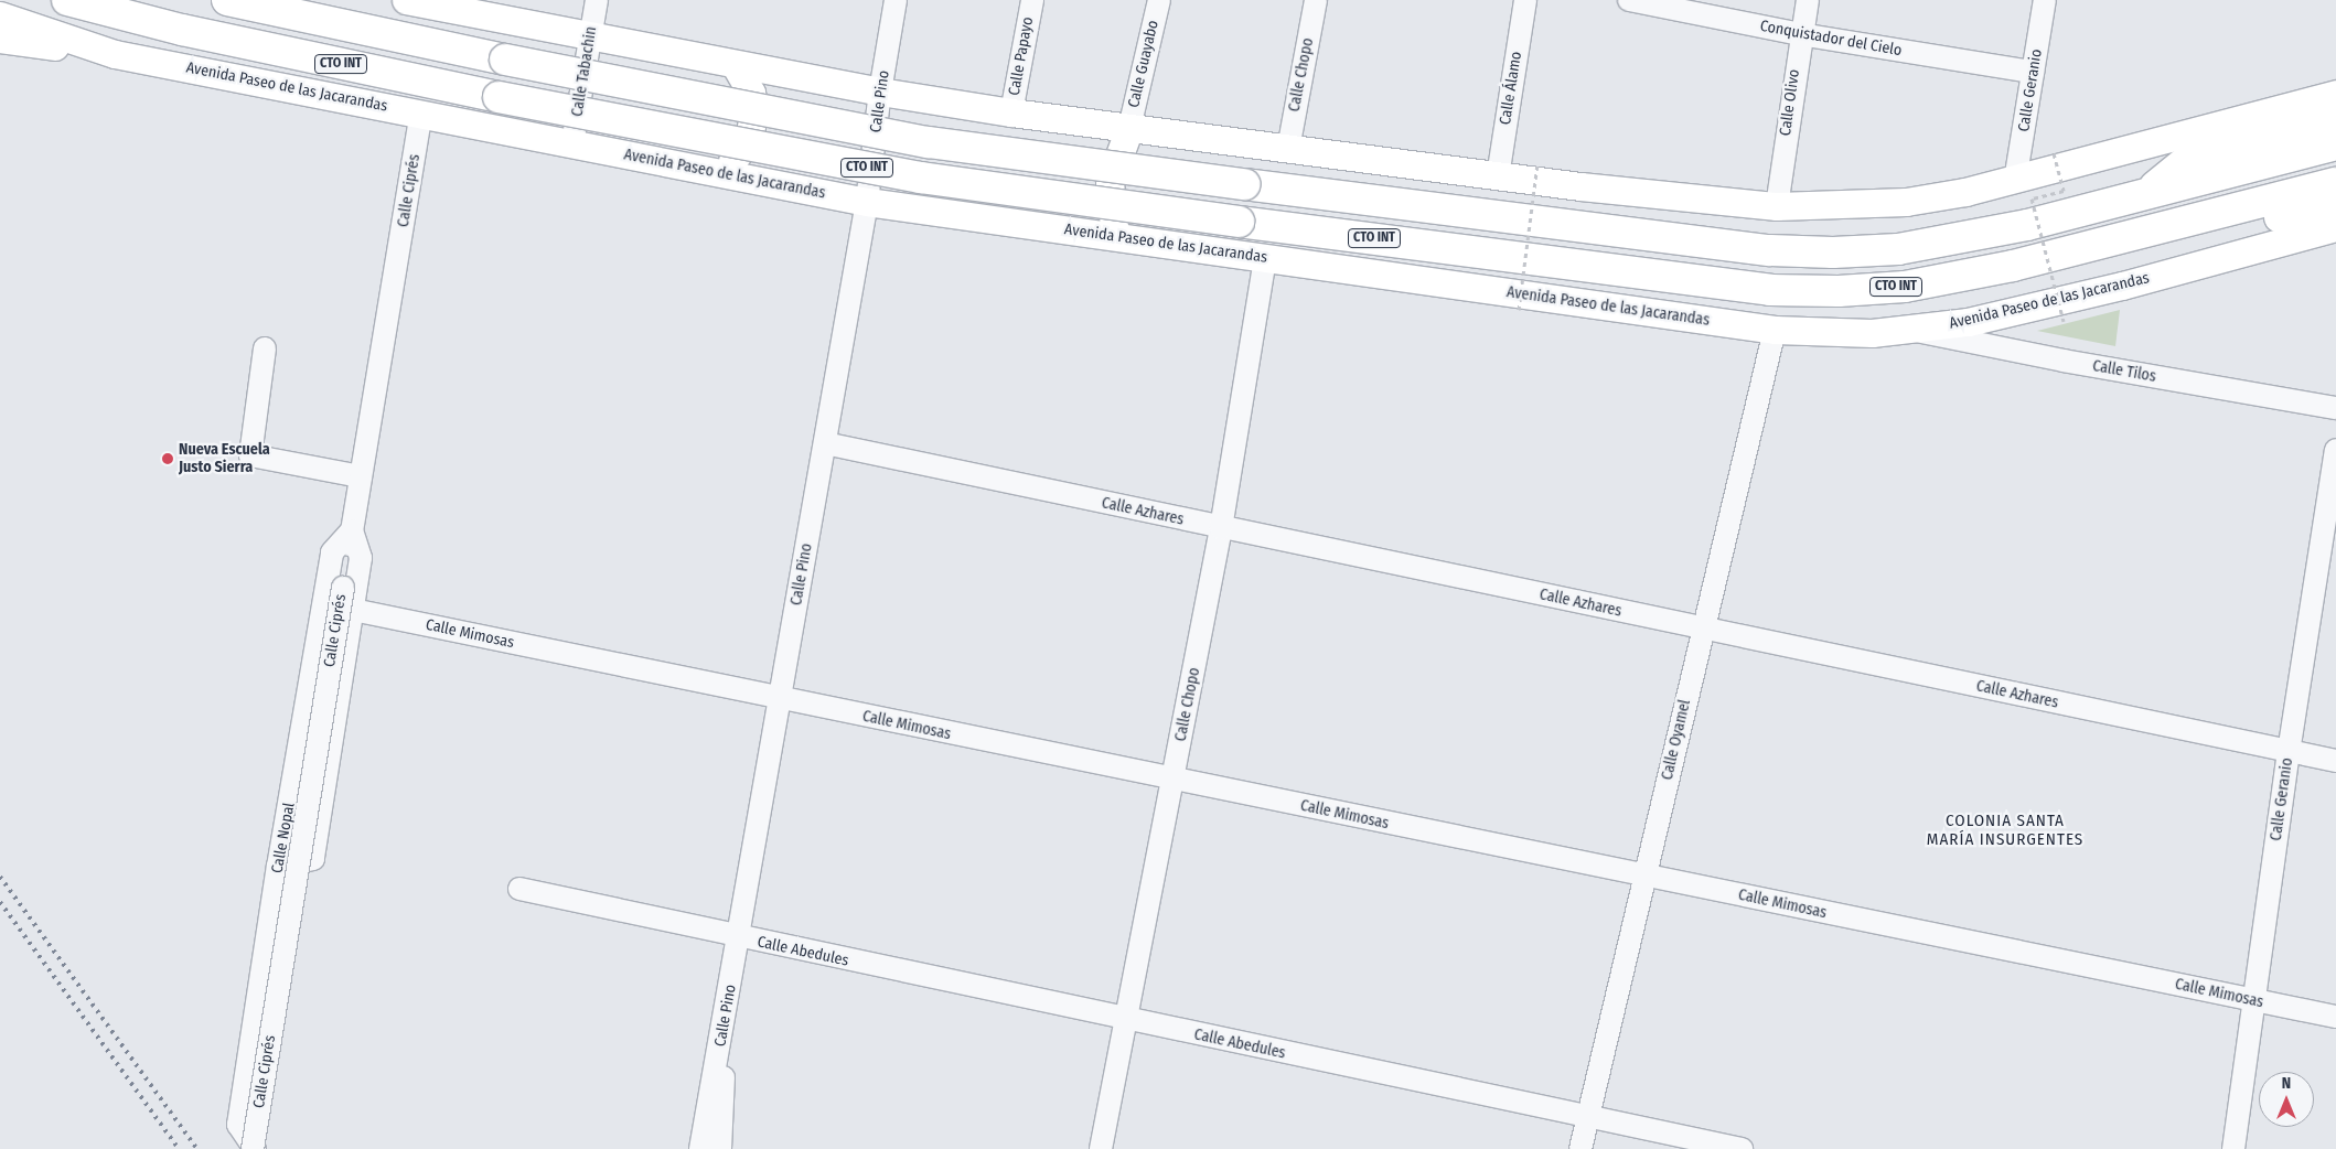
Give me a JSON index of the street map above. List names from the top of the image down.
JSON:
{
  "streets": {
    "highway": ["CTO INT"],
    "main road": ["Avenida Paseo de las Jacarandas"],
    "street": [
      "Conquistador del Cielo",
      "Calle Papayo",
      "Calle Guayabo",
      "Calle Tabachin",
      "Calle Chopo",
      "Calle Álamo",
      "Calle Geranio",
      "Calle Pino",
      "Calle Olivo",
      "Calle Ciprés",
      "Calle Tilos",
      "Calle Azhares",
      "Calle Mimosas",
      "Calle Oyamel",
      "Calle Nopal",
      "Calle Abedules"
    ]
  },
  "crossings": [
    ["Conquistador del Cielo", "Calle Geranio"],
    ["Conquistador del Cielo", "Calle Olivo"],
    ["Calle Tabachin", "Avenida Paseo de las Jacarandas"],
    ["Calle Chopo", "Avenida Paseo de las Jacarandas"],
    ["Calle Chopo", "Calle Azhares"],
    ["Calle Chopo", "Calle Mimosas"],
    ["Calle Chopo", "Calle Abedules"],
    ["Avenida Paseo de las Jacarandas", "Calle Pino"],
    ["Avenida Paseo de las Jacarandas", "Calle Ciprés"],
    ["Avenida Paseo de las Jacarandas", "Calle Tilos"],
    ["Avenida Paseo de las Jacarandas", "Calle Oyamel"],
    ["Calle Geranio", "Calle Azhares"],
    ["Calle Geranio", "Calle Mimosas"],
    ["Calle Pino", "Calle Azhares"],
    ["Calle Pino", "Calle Mimosas"],
    ["Calle Pino", "Calle Abedules"],
    ["Calle Ciprés", "Calle Nopal"],
    ["Calle Azhares", "Calle Oyamel"],
    ["Calle Mimosas", "Calle Oyamel"],
    ["Calle Oyamel", "Calle Abedules"]
  ],
  "districts": ["COLONIA SANTA MARÍA INSURGENTES"],
  "places": ["Nueva Escuela Justo Sierra"],
  "north": "top"
}
